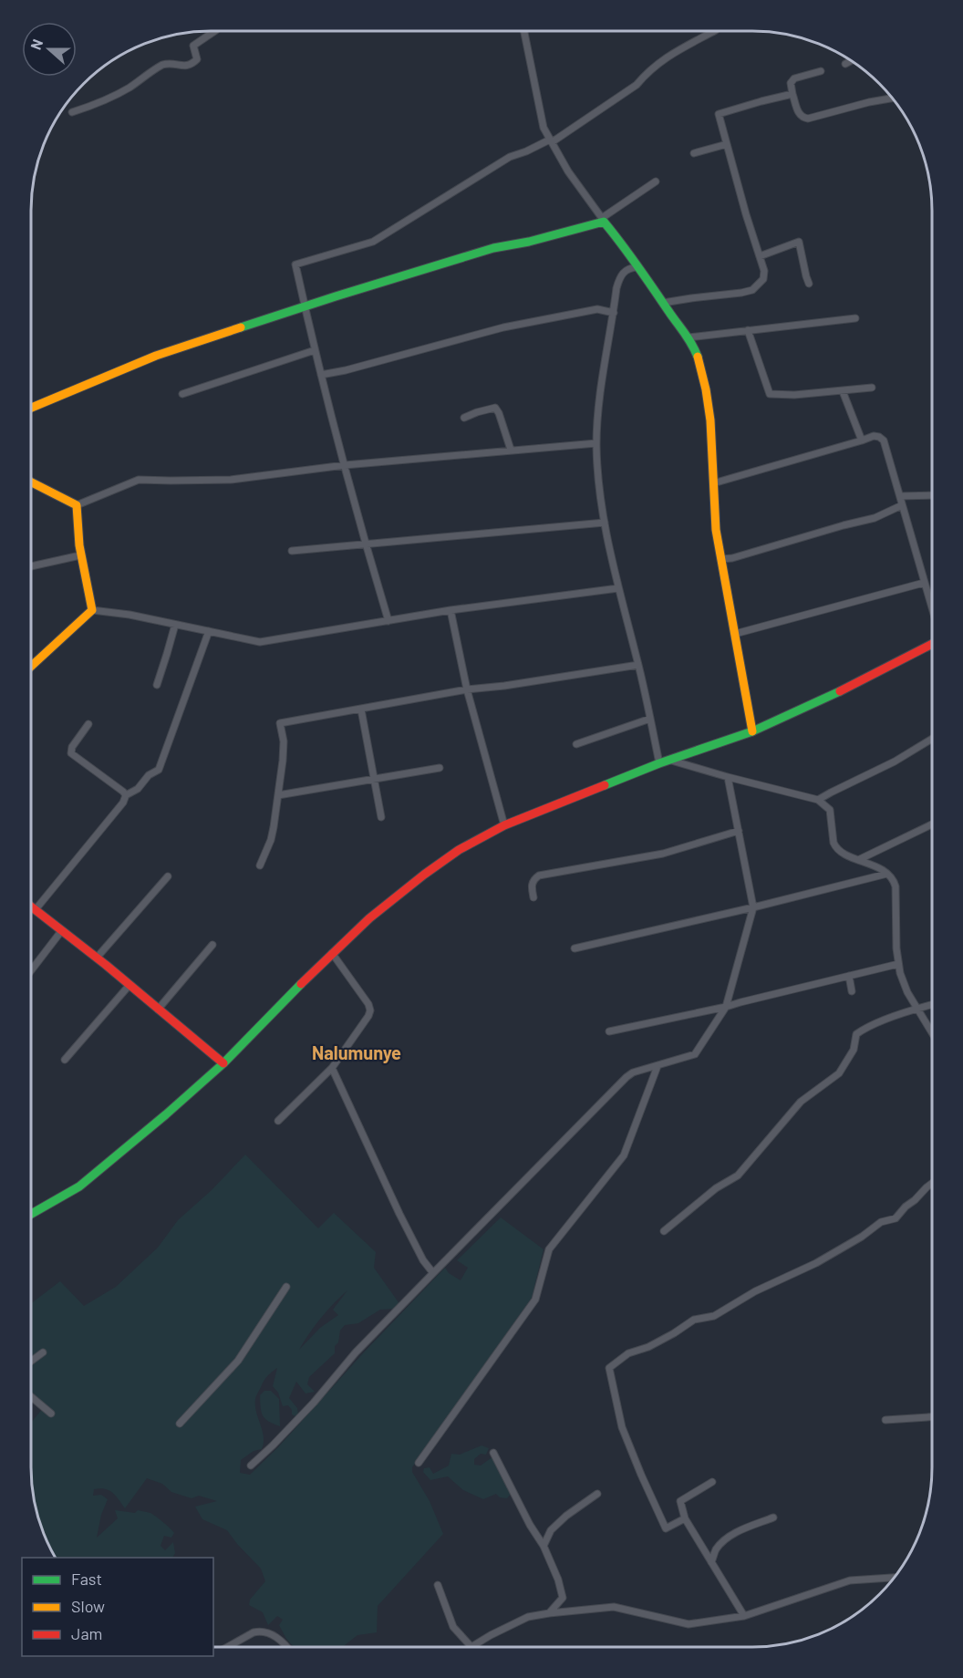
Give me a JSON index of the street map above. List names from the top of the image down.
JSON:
{
  "districts": ["Nalumunye"],
  "legend": ["Fast", "Slow", "Jam"],
  "north": "left"
}
